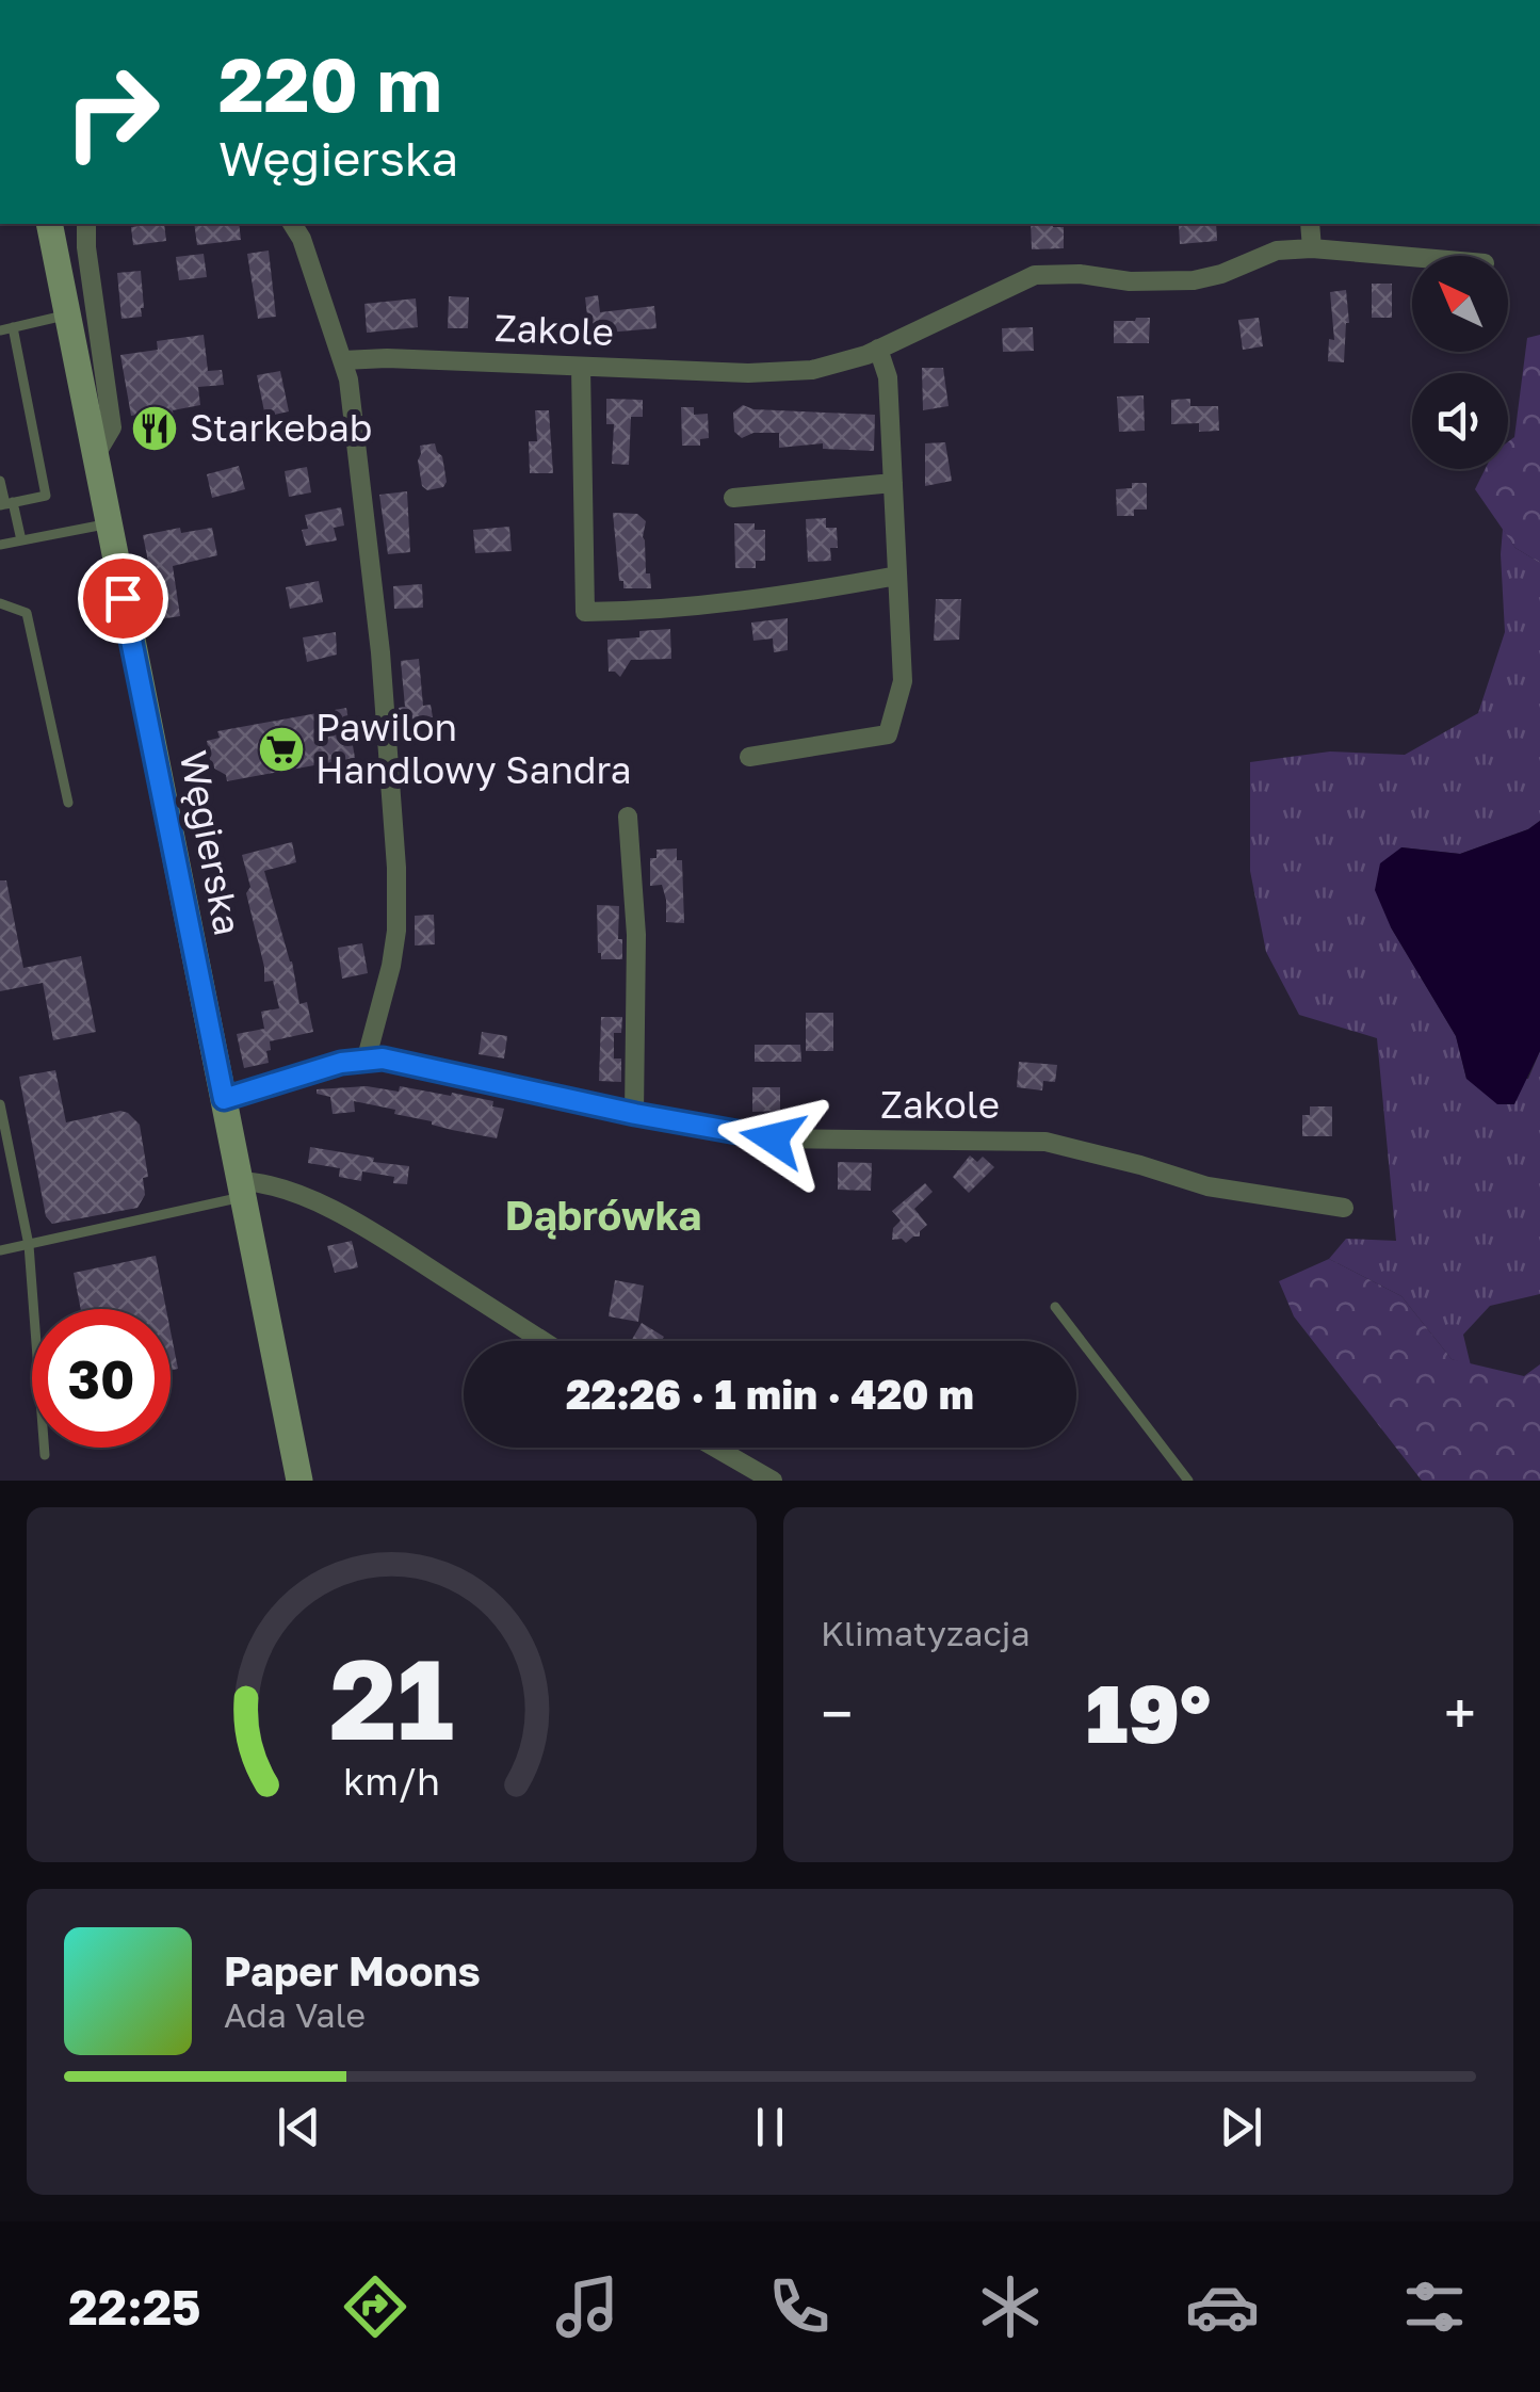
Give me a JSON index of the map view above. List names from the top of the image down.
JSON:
{
  "streets": {
    "main road": ["Węgierska"],
    "street": ["Zakole"]
  },
  "crossings": [
    ["Zakole", "Węgierska"]
  ],
  "districts": ["Dąbrówka"],
  "places": {
    "restaurant": ["Starkebab"],
    "supermarket": ["Pawilon Handlowy Sandra"]
  },
  "north": "top left",
  "page": {
    "turn": ["220 m", "Węgierska"],
    "limit": "30",
    "trip": "22:26 · 1 min · 420 m",
    "tile": "Klimatyzacja",
    "heat": ["−", "19°", "+"],
    "song": ["Paper Moons", "Ada Vale"],
    "tabs": "22:25",
    "gauge": ["21", "km/h"]
  }
}
